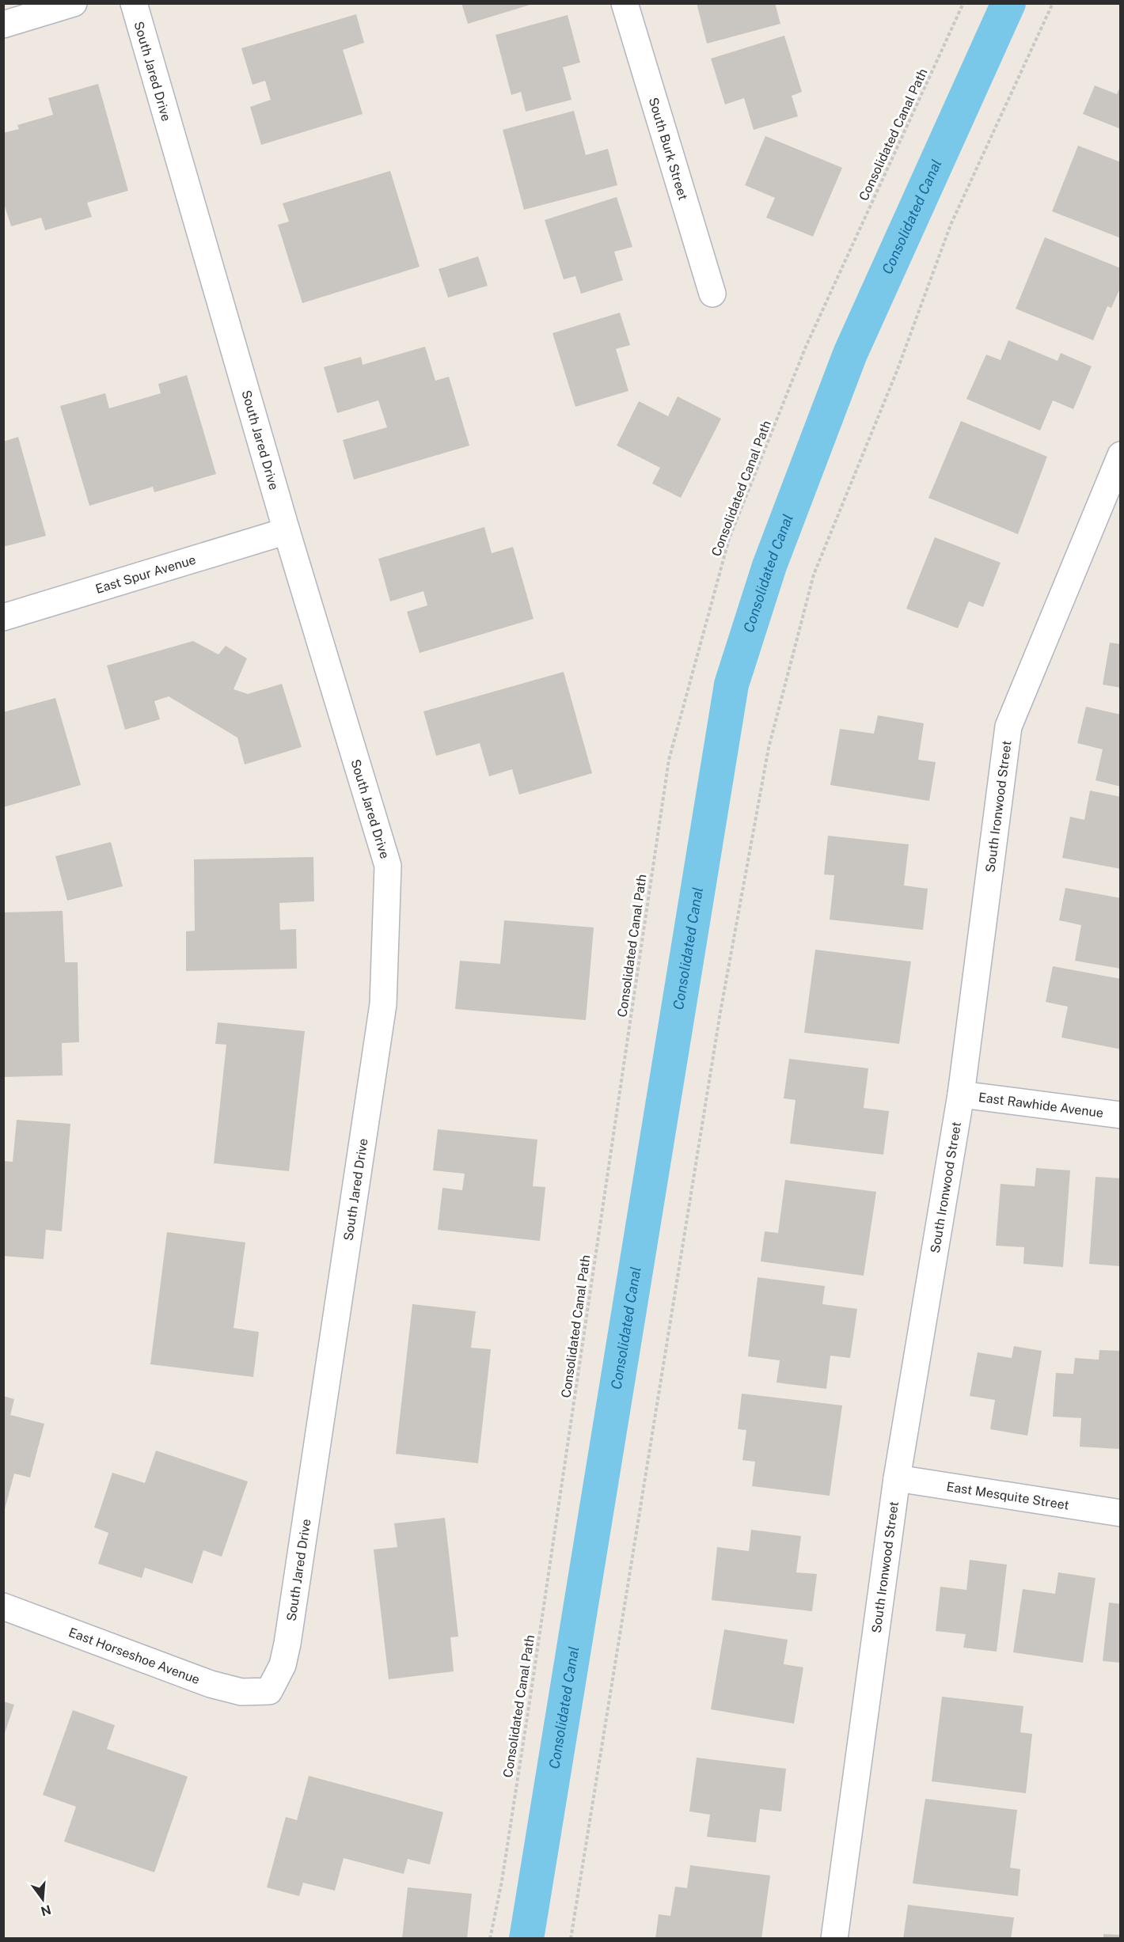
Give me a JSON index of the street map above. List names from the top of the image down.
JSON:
{
  "streets": {
    "street": [
      "South Jared Drive",
      "South Burk Street",
      "East Spur Avenue",
      "South Ironwood Street",
      "East Rawhide Avenue",
      "East Mesquite Street",
      "East Horseshoe Avenue"
    ],
    "path": ["Consolidated Canal Path"]
  },
  "crossings": [
    ["South Jared Drive", "East Spur Avenue"],
    ["South Jared Drive", "East Horseshoe Avenue"],
    ["South Ironwood Street", "East Rawhide Avenue"],
    ["South Ironwood Street", "East Mesquite Street"]
  ],
  "water": ["Consolidated Canal"],
  "north": "bottom"
}
